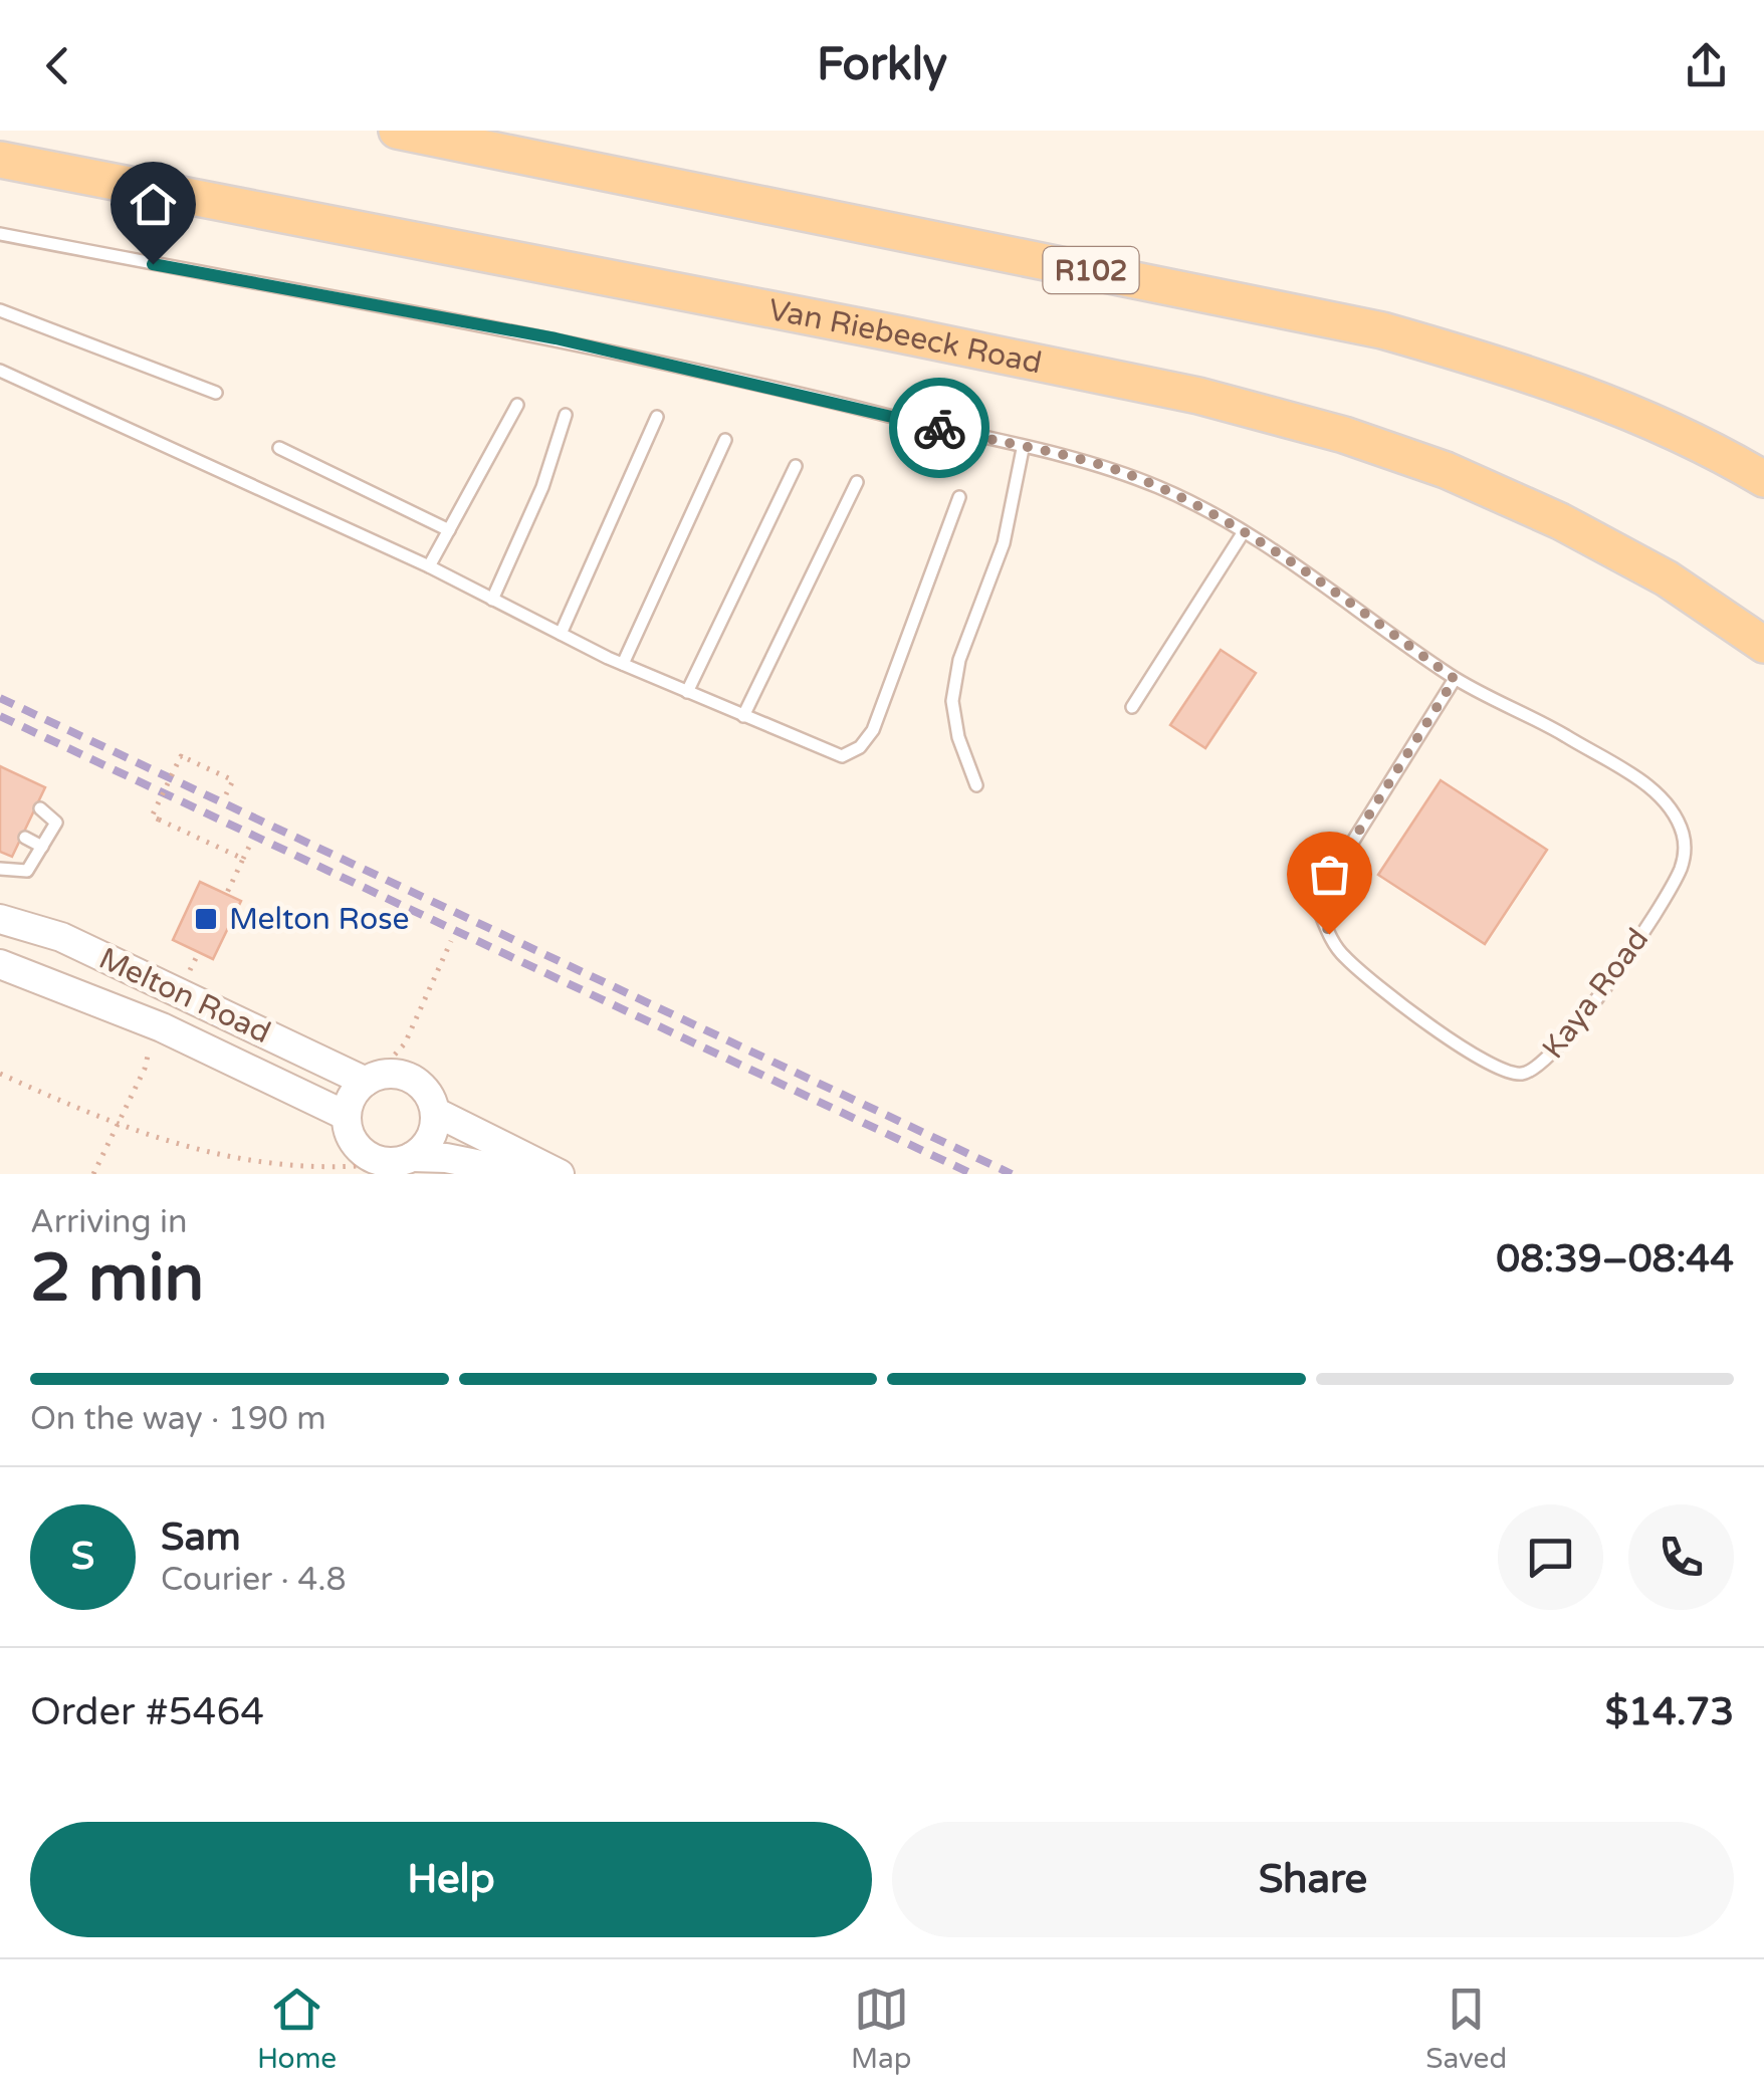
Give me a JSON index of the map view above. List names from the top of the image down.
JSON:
{
  "streets": {
    "main road": ["R102", "Van Riebeeck Road"],
    "street": ["Melton Road"],
    "lane": ["Kaya Road"]
  },
  "places": {
    "transit": ["Melton Rose"]
  },
  "page": {
    "header": "Forkly",
    "heading": ["2 min", "Arriving in", "08:39–08:44"],
    "panel": [
      "Sam",
      "Courier · 4.8",
      "Order #5464",
      "$14.73"
    ],
    "bar": "On the way · 190 m",
    "round": "S",
    "buttons": ["Help", "Share"],
    "tabs": ["Home", "Map", "Saved"]
  }
}
